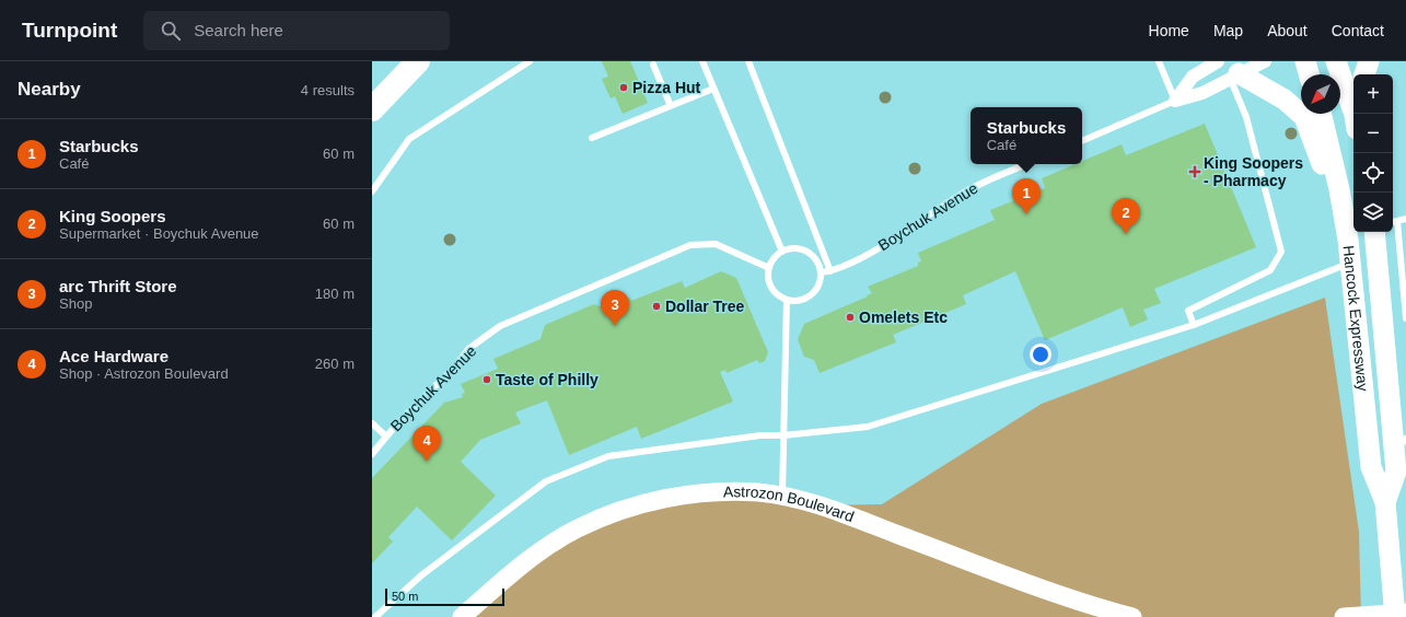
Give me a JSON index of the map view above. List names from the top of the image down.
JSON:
{
  "streets": {
    "main road": ["Hancock Expressway", "Astrozon Boulevard"],
    "lane": ["Boychuk Avenue"]
  },
  "places": {
    "other": [
      "Pizza Hut",
      "Dollar Tree",
      "Omelets Etc",
      "Taste of Philly"
    ],
    "health": ["King Soopers - Pharmacy"]
  },
  "scale_bar": "50 m",
  "north": "bottom left",
  "page": {
    "header": "Turnpoint",
    "search": "Search here",
    "nav": [
      "Home",
      "Map",
      "About",
      "Contact"
    ],
    "heading": ["Nearby", "4 results"],
    "map_buttons": ["+", "−"],
    "popup": ["Starbucks", "Café"],
    "list": [
      {
        "mark": "1",
        "name": "Starbucks",
        "note": "Café",
        "value": "60 m"
      },
      {
        "mark": "2",
        "name": "King Soopers",
        "note": "Supermarket · Boychuk Avenue",
        "value": "60 m"
      },
      {
        "mark": "3",
        "name": "arc Thrift Store",
        "note": "Shop",
        "value": "180 m"
      },
      {
        "mark": "4",
        "name": "Ace Hardware",
        "note": "Shop · Astrozon Boulevard",
        "value": "260 m"
      }
    ],
    "pins": [
      "1",
      "2",
      "3",
      "4"
    ],
    "scale": "50 m"
  }
}
